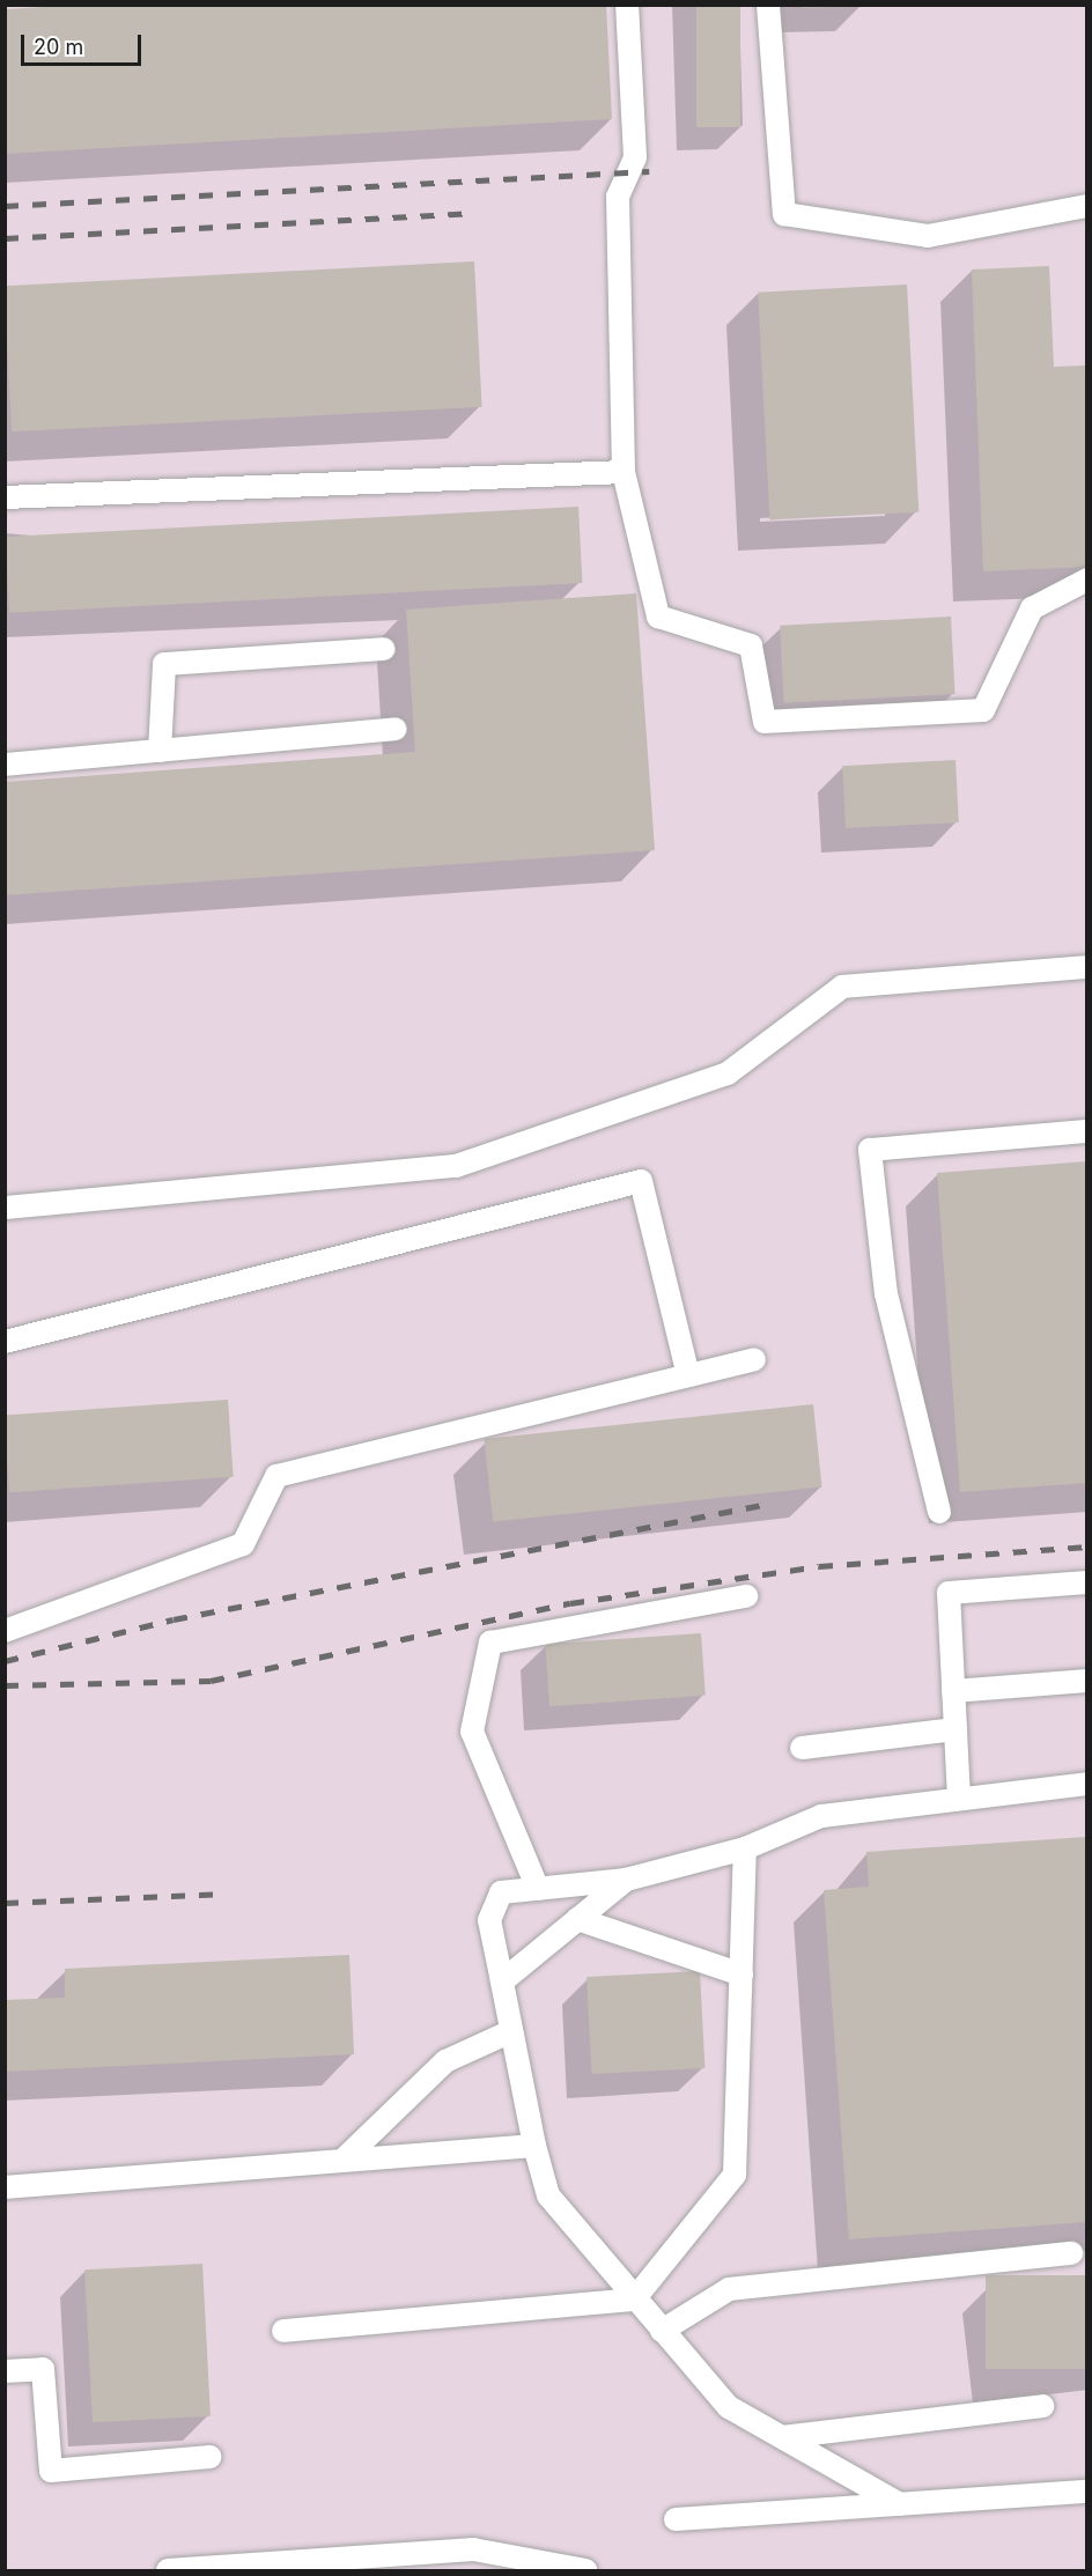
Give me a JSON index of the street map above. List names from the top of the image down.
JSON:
{
  "scale_bar": "20 m"
}
